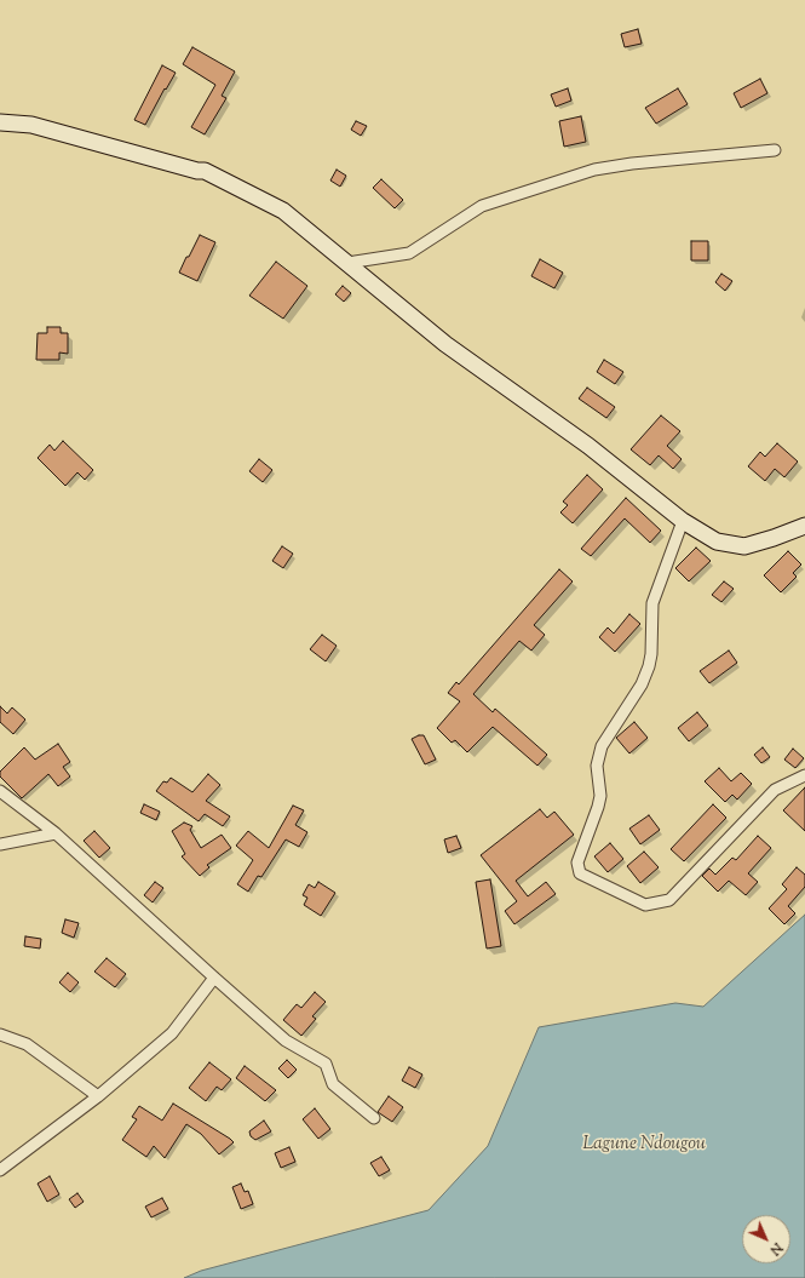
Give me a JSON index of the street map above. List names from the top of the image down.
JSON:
{
  "water": ["Lagune Ndougou"],
  "north": "bottom right"
}
